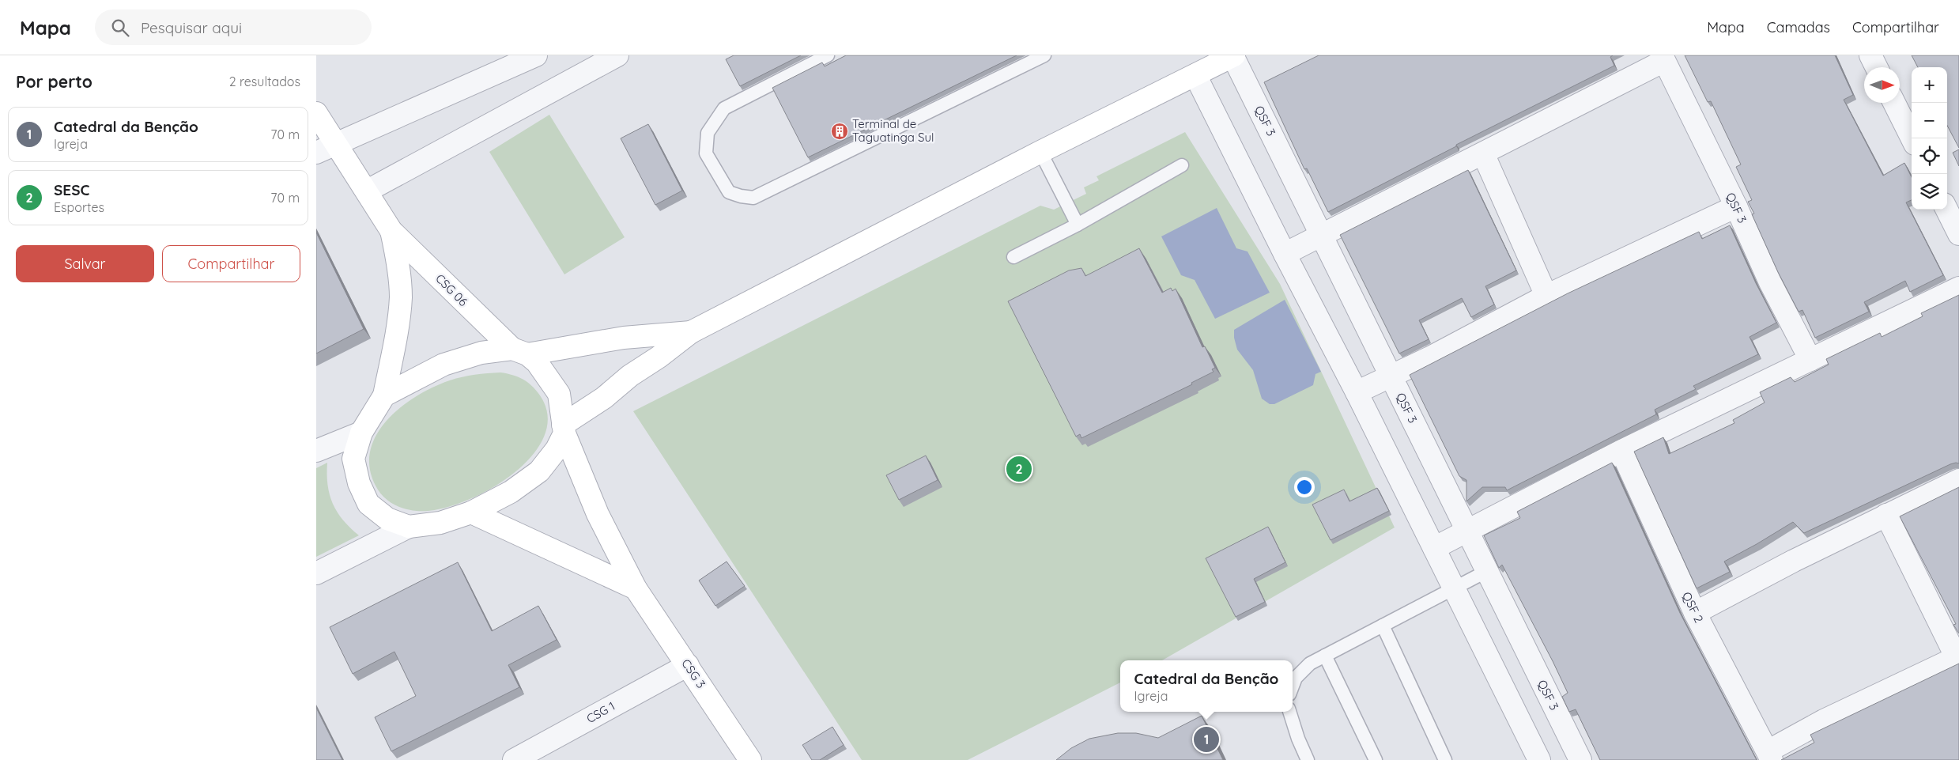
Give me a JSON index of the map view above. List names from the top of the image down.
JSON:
{
  "streets": {
    "street": [
      "QSF 3",
      "CSG 06",
      "QSF 2",
      "CSG 3",
      "CSG 1"
    ]
  },
  "crossings": [
    ["CSG 06", "CSG 3"],
    ["CSG 3", "CSG 1"]
  ],
  "places": {
    "building": ["Terminal de Taguatinga Sul"]
  },
  "north": "right",
  "page": {
    "header": "Mapa",
    "search": "Pesquisar aqui",
    "nav": ["Mapa", "Camadas", "Compartilhar"],
    "heading": ["Por perto", "2 resultados"],
    "map_buttons": ["+", "−"],
    "list": [
      {
        "mark": "1",
        "name": "Catedral da Benção",
        "note": "Igreja",
        "value": "70 m"
      },
      {
        "mark": "2",
        "name": "SESC",
        "note": "Esportes",
        "value": "70 m"
      }
    ],
    "buttons": ["Salvar", "Compartilhar"],
    "pins": ["2", "1"],
    "popup": ["Catedral da Benção", "Igreja"]
  }
}
